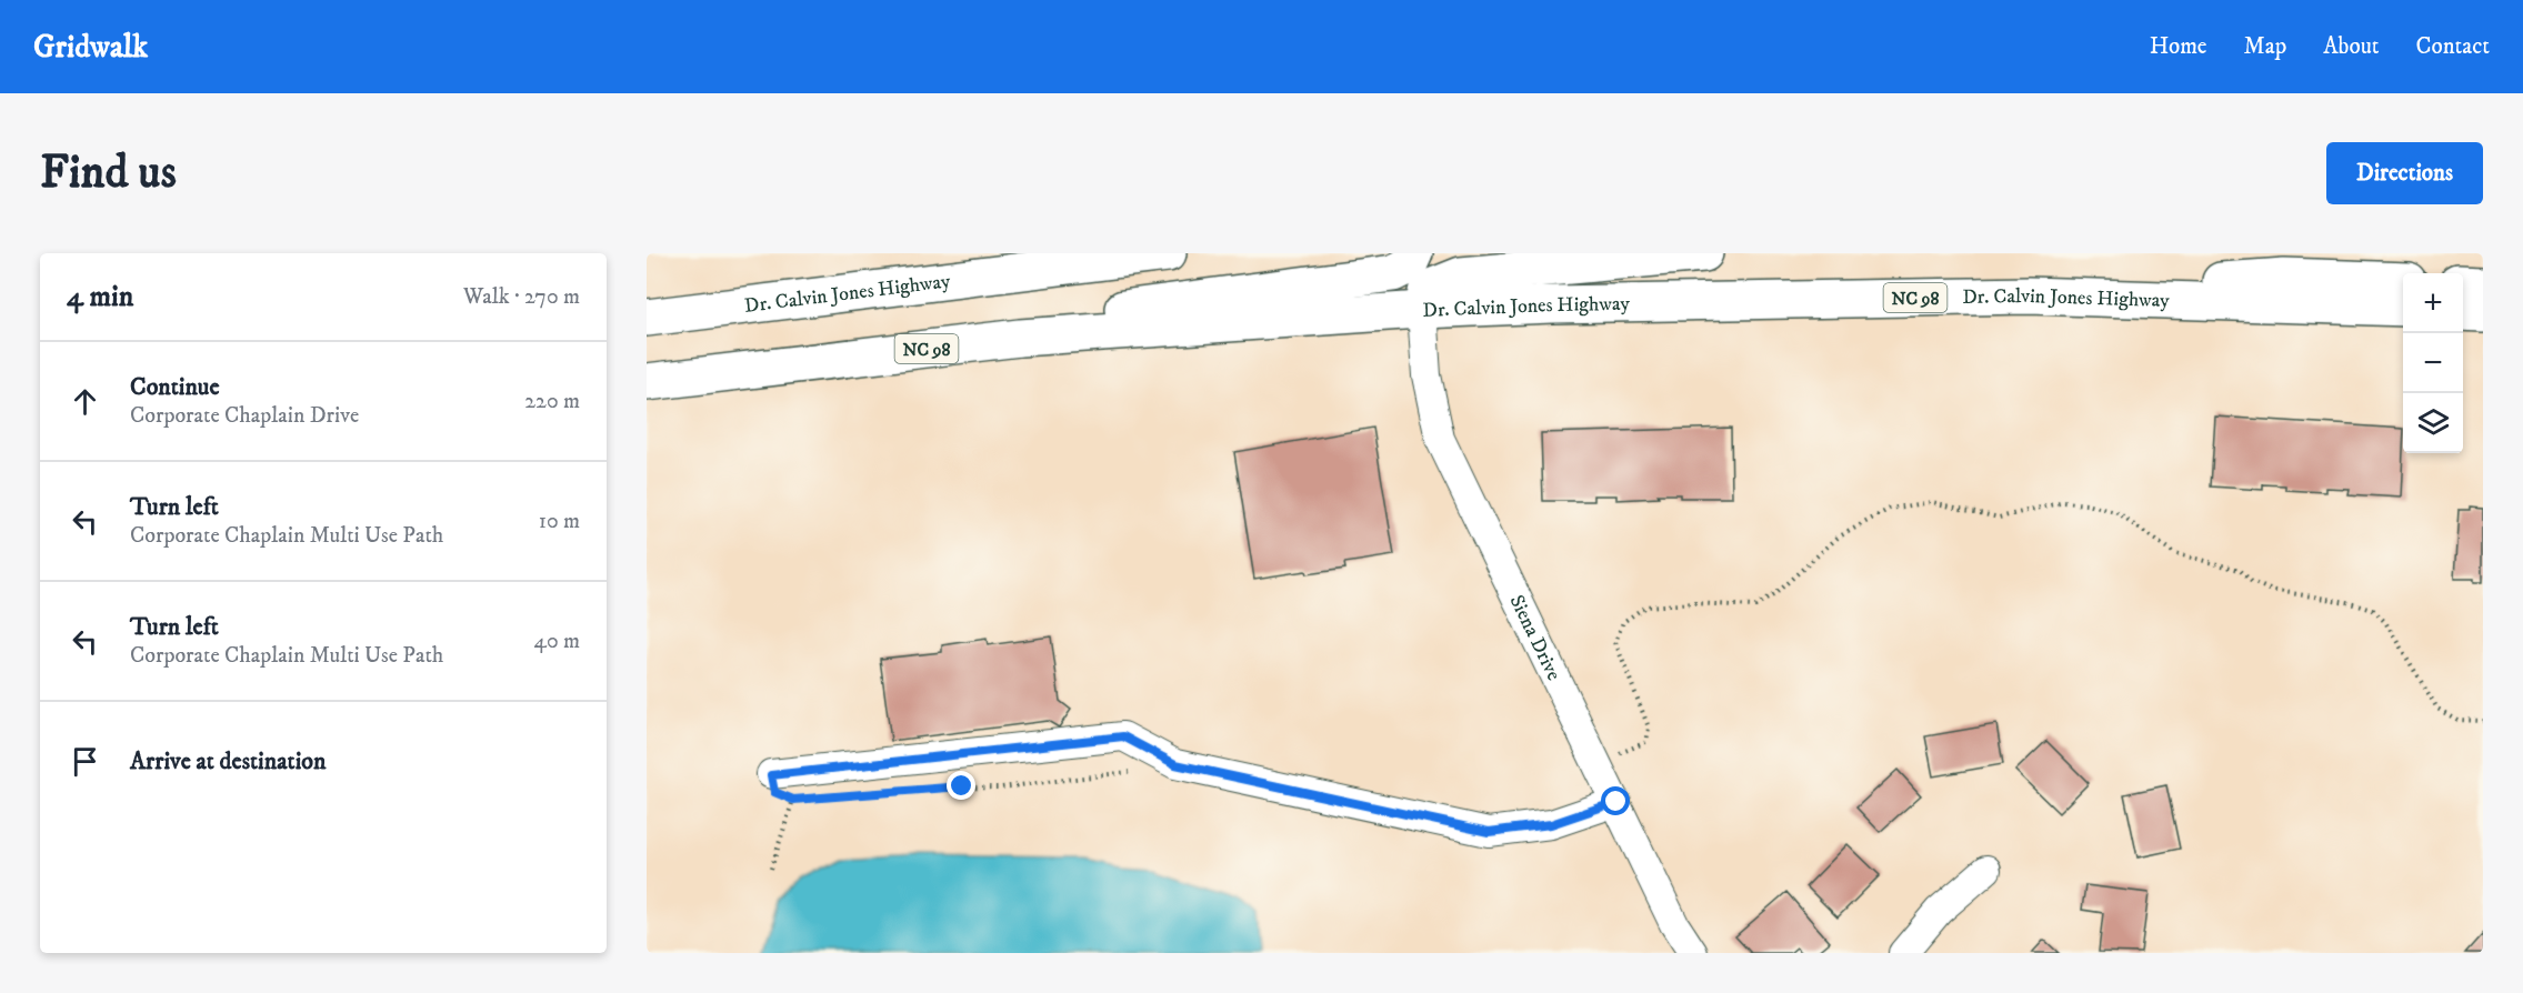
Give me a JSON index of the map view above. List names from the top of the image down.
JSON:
{
  "streets": {
    "highway": ["Dr. Calvin Jones Highway", "NC 98"],
    "street": ["Siena Drive"]
  },
  "crossings": [
    ["Dr. Calvin Jones Highway", "Siena Drive"]
  ],
  "page": {
    "header": "Gridwalk",
    "nav": [
      "Home",
      "Map",
      "About",
      "Contact"
    ],
    "buttons": "Directions",
    "title": "Find us",
    "heading": ["4 min", "Walk · 270 m"],
    "map_buttons": ["+", "−"],
    "list": [
      ["Continue", "Corporate Chaplain Drive", "220 m"],
      ["Turn left", "Corporate Chaplain Multi Use Path", "10 m"],
      ["Turn left", "Corporate Chaplain Multi Use Path", "40 m"],
      "Arrive at destination"
    ]
  }
}
